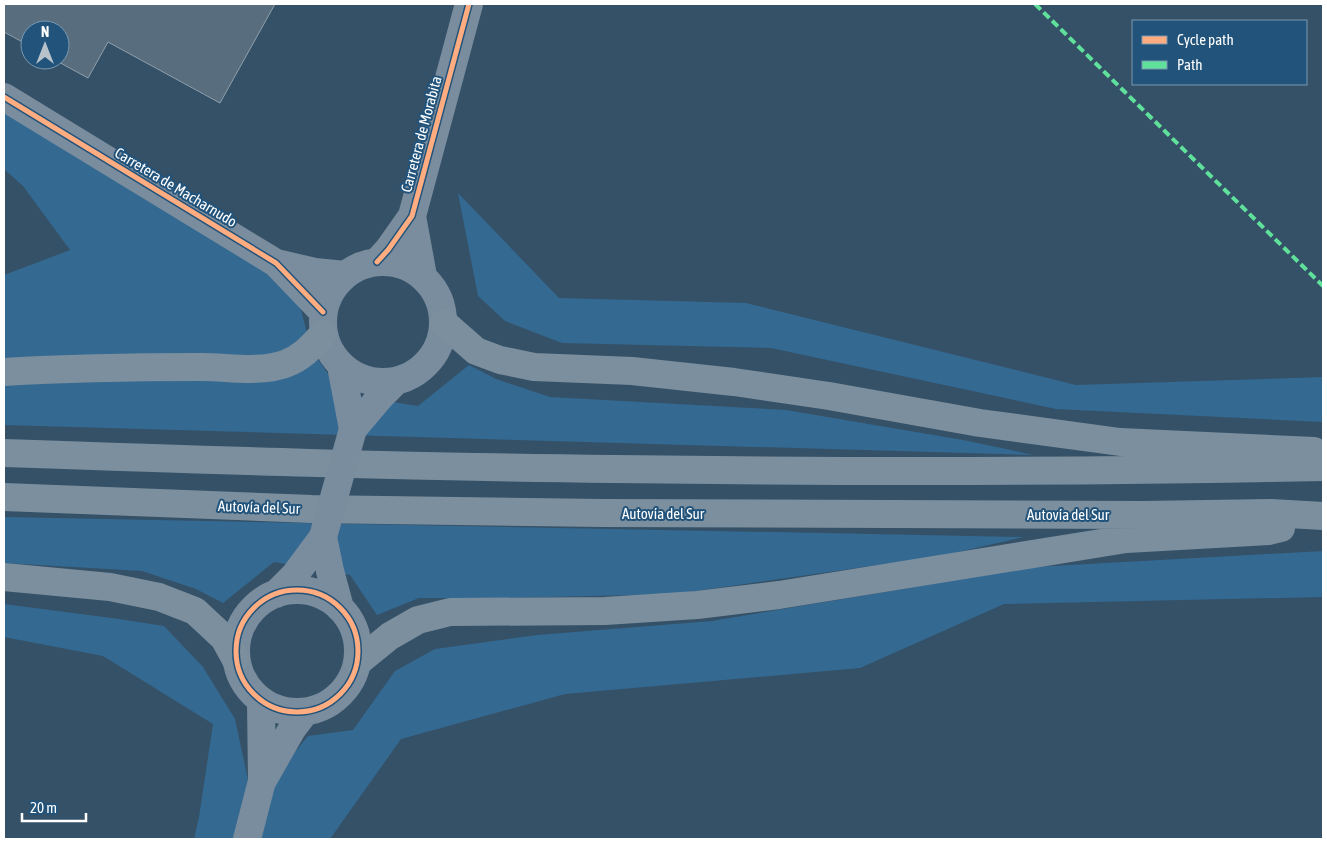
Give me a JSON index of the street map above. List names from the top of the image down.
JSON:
{
  "streets": {
    "highway": ["Autovía del Sur"],
    "street": ["Carretera de Morabita", "Carretera de Macharnudo"]
  },
  "crossings": [
    ["Carretera de Morabita", "Carretera de Macharnudo"]
  ],
  "legend": ["Cycle path", "Path"],
  "scale_bar": "20 m",
  "north": "top"
}
